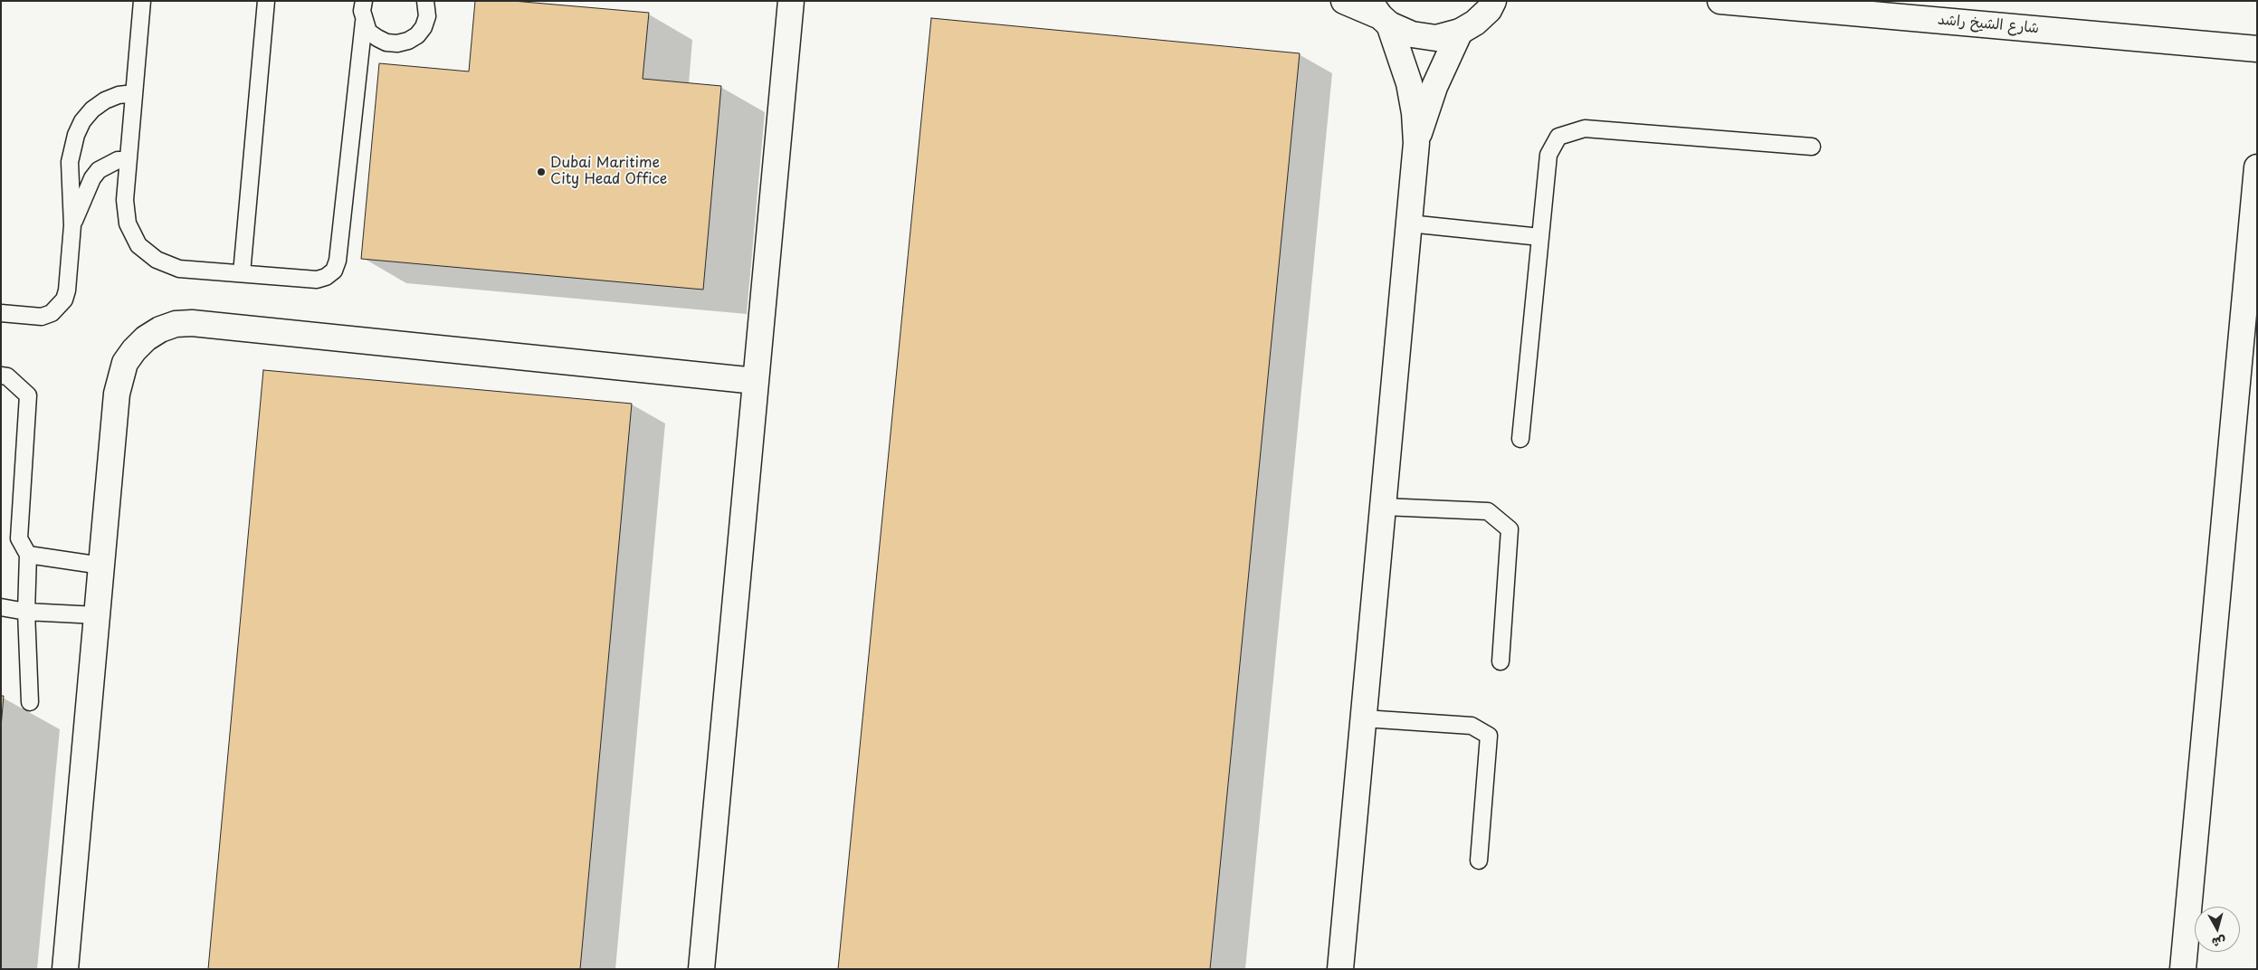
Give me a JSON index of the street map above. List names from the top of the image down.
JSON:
{
  "streets": {
    "street": ["شارع الشيخ راشد"]
  },
  "places": ["Dubai Maritime City Head Office"],
  "north": "bottom"
}
